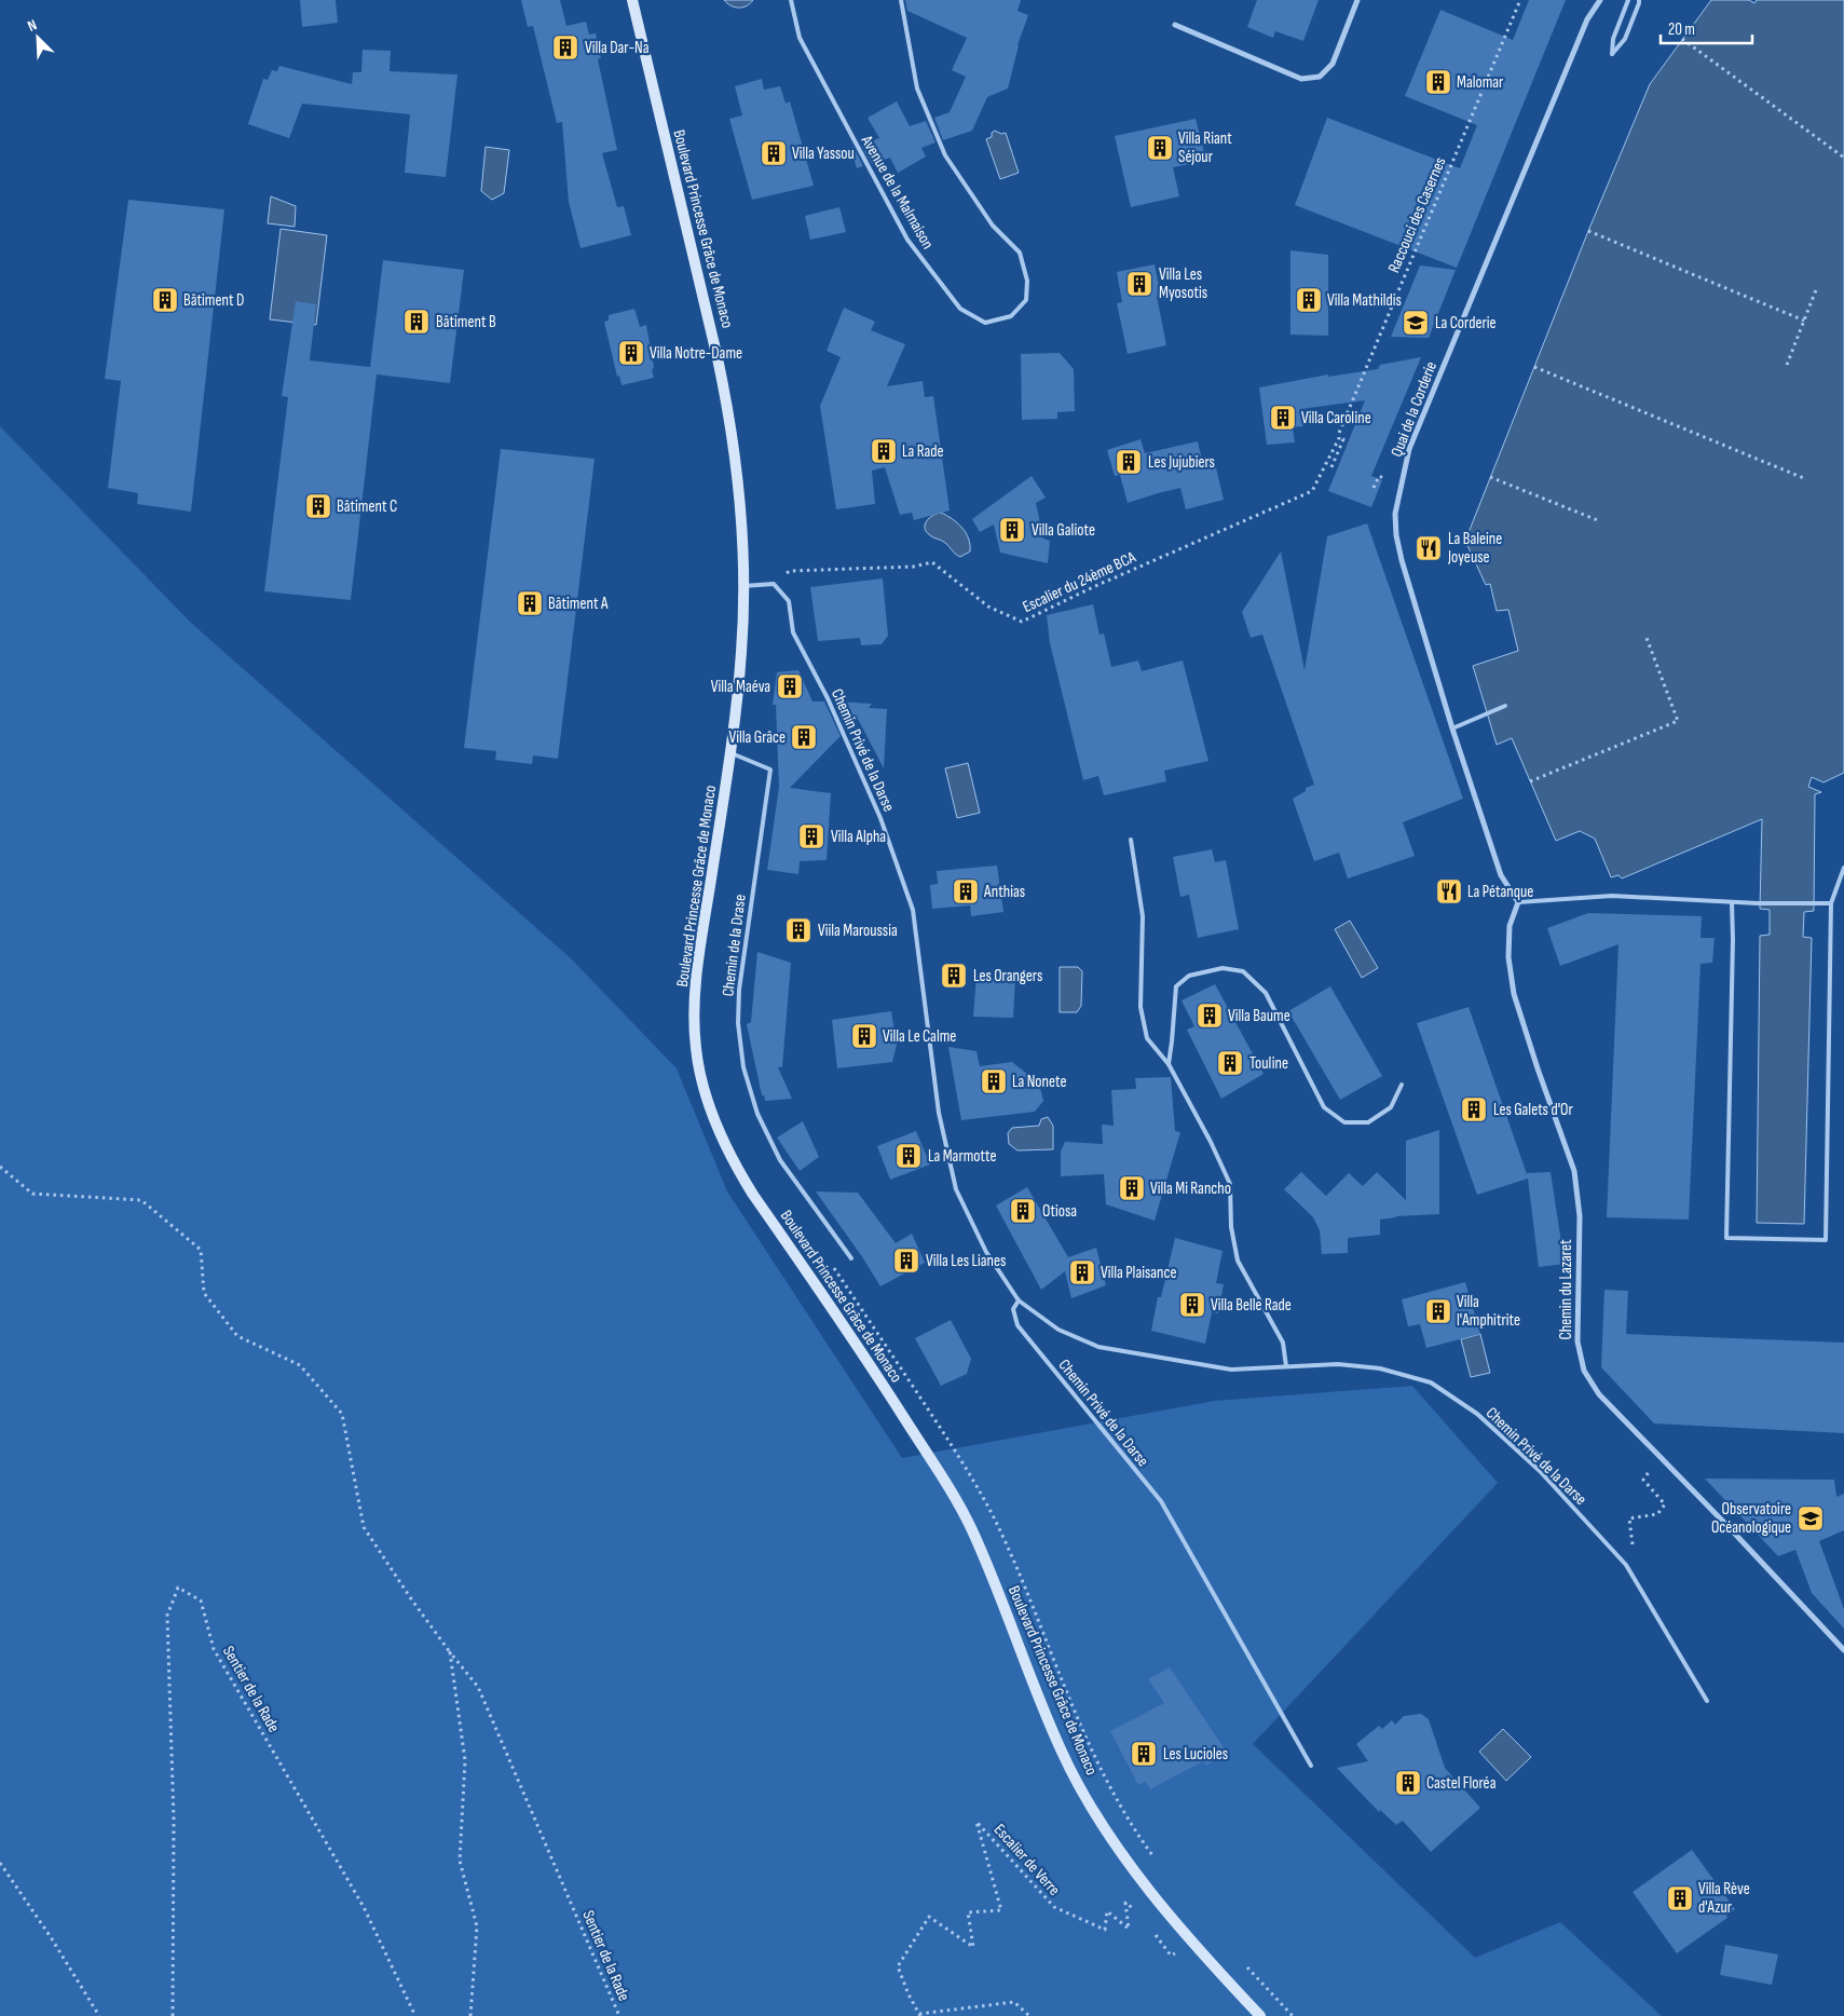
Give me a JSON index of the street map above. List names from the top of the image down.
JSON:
{
  "streets": {
    "main road": ["Boulevard Princesse Grâce de Monaco"],
    "street": ["Quai de la Corderie", "Chemin du Lazaret"],
    "lane": ["Avenue de la Malmaison", "Chemin Privé de la Darse", "Chemin de la Drase"],
    "path": [
      "Raccouci des Casernes",
      "Escalier du 24ème BCA",
      "Sentier de la Rade",
      "Escalier de Verre"
    ]
  },
  "crossings": [
    ["Raccouci des Casernes", "Escalier du 24ème BCA"],
    ["Boulevard Princesse Grâce de Monaco", "Chemin de la Drase"],
    ["Quai de la Corderie", "Chemin du Lazaret"],
    ["Escalier du 24ème BCA", "Chemin Privé de la Darse"]
  ],
  "places": {
    "building": [
      "Villa Dar-Na",
      "Malomar",
      "Villa Riant Séjour",
      "Villa Yassou",
      "Villa Les Myosotis",
      "Bâtiment D",
      "Villa Mathildis",
      "Bâtiment B",
      "Villa Notre-Dame",
      "Villa Caroline",
      "La Rade",
      "Les Jujubiers",
      "Bâtiment C",
      "Villa Galiote",
      "Bâtiment A",
      "Villa Maéva",
      "Villa Grâce",
      "Villa Alpha",
      "Anthias",
      "Viila Maroussia",
      "Les Orangers",
      "Villa Baume",
      "Villa Le Calme",
      "Touline",
      "La Nonete",
      "Les Galets d'Or",
      "La Marmotte",
      "Villa Mi Rancho",
      "Otiosa",
      "Villa Les Lianes",
      "Villa Plaisance",
      "Villa Belle Rade",
      "Villa l'Amphitrite",
      "Les Lucioles",
      "Castel Floréa",
      "Villa Rève d'Azur"
    ],
    "school or university": ["La Corderie", "Observatoire Océanologique"],
    "restaurant": ["La Baleine Joyeuse", "La Pétanque"]
  },
  "scale_bar": "20 m",
  "north": "top left"
}
